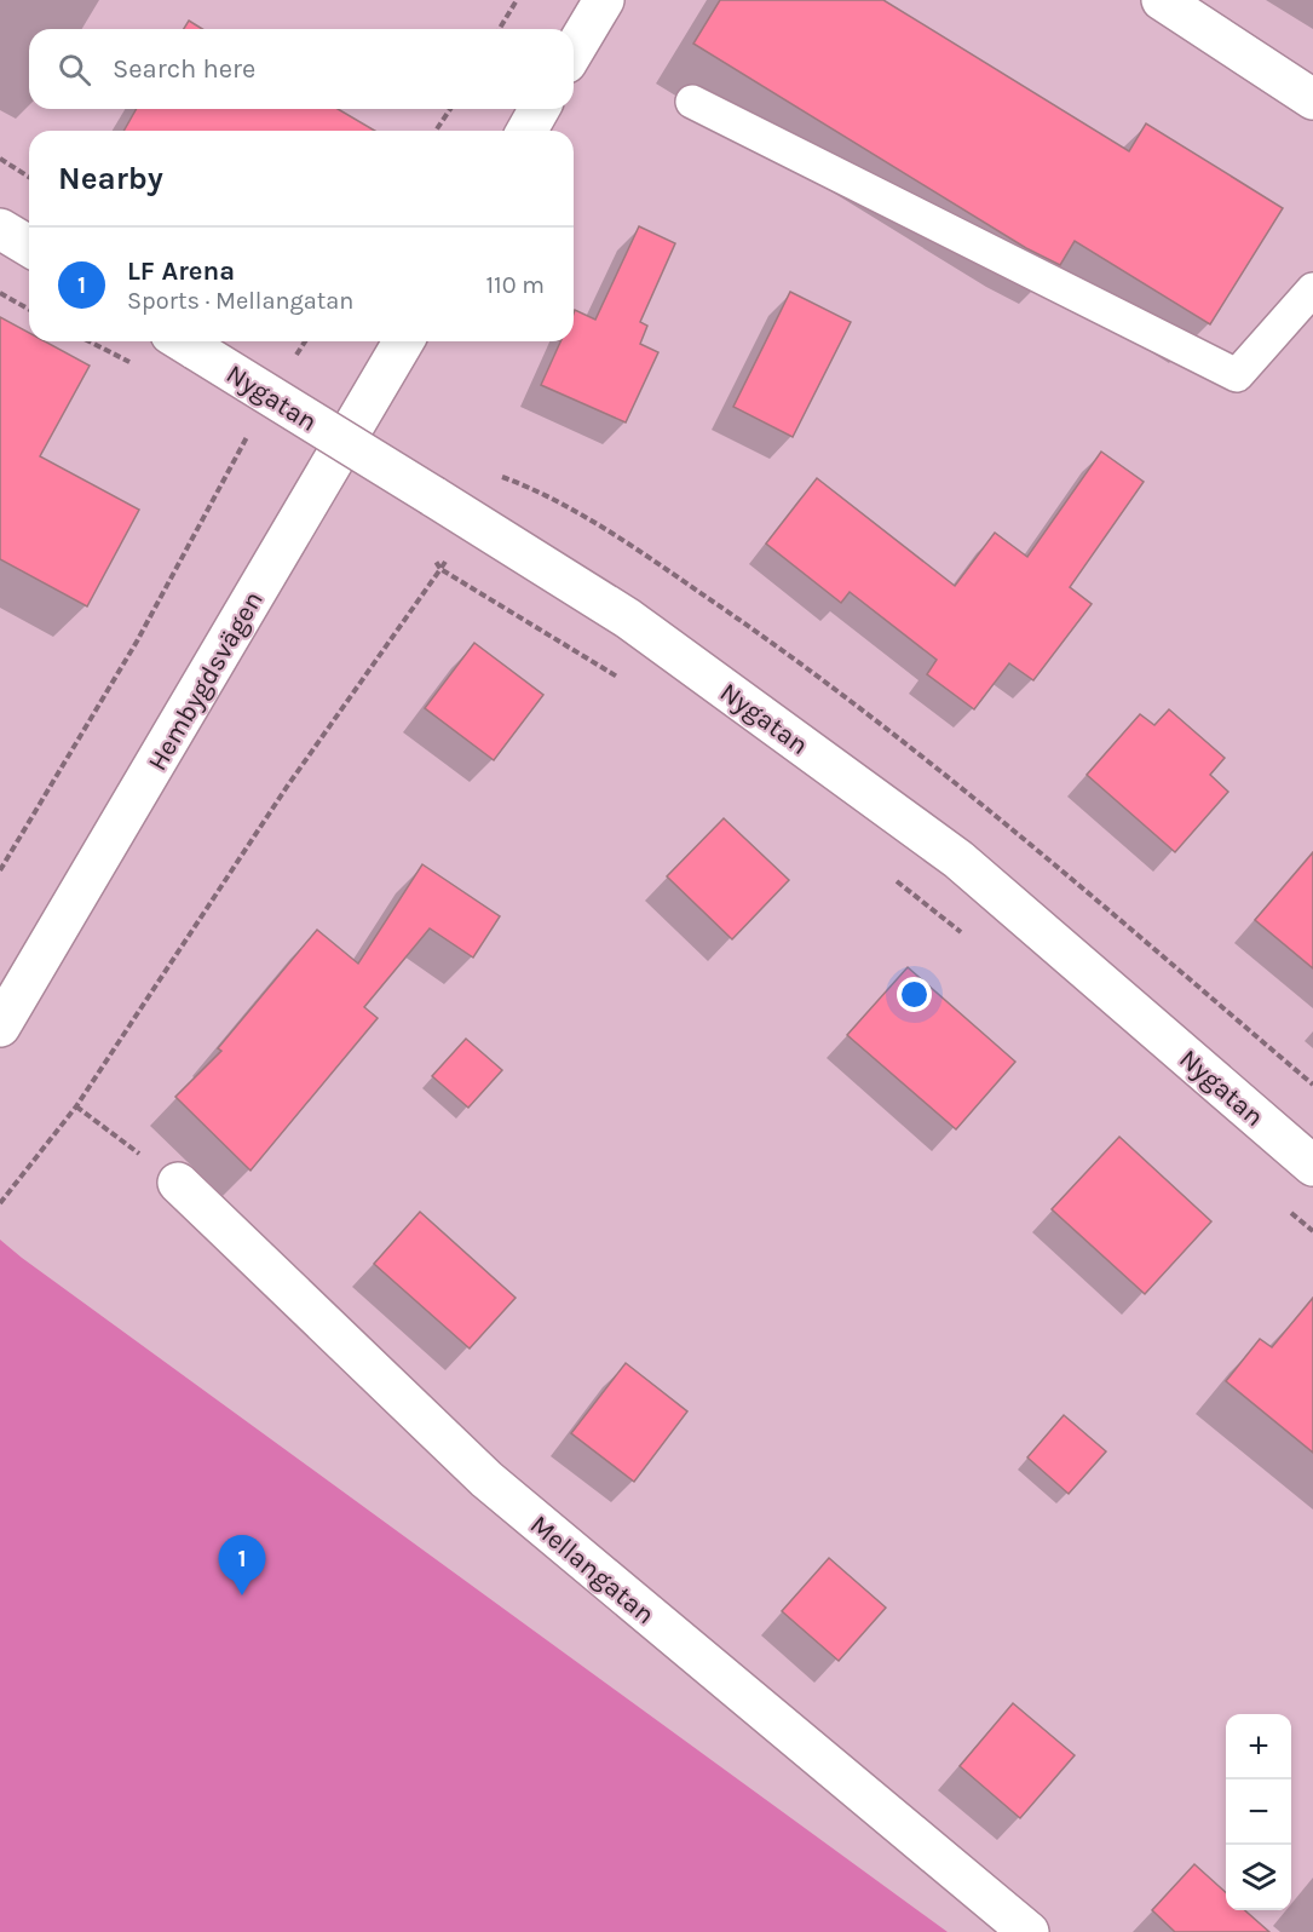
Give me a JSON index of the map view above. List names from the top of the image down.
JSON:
{
  "streets": {
    "street": ["Nygatan", "Hembygdsvägen", "Mellangatan"]
  },
  "page": {
    "search": "Search here",
    "heading": "Nearby",
    "list": [
      {
        "mark": "1",
        "name": "LF Arena",
        "note": "Sports · Mellangatan",
        "value": "110 m"
      }
    ],
    "pins": "1",
    "map_buttons": ["+", "−"]
  }
}
